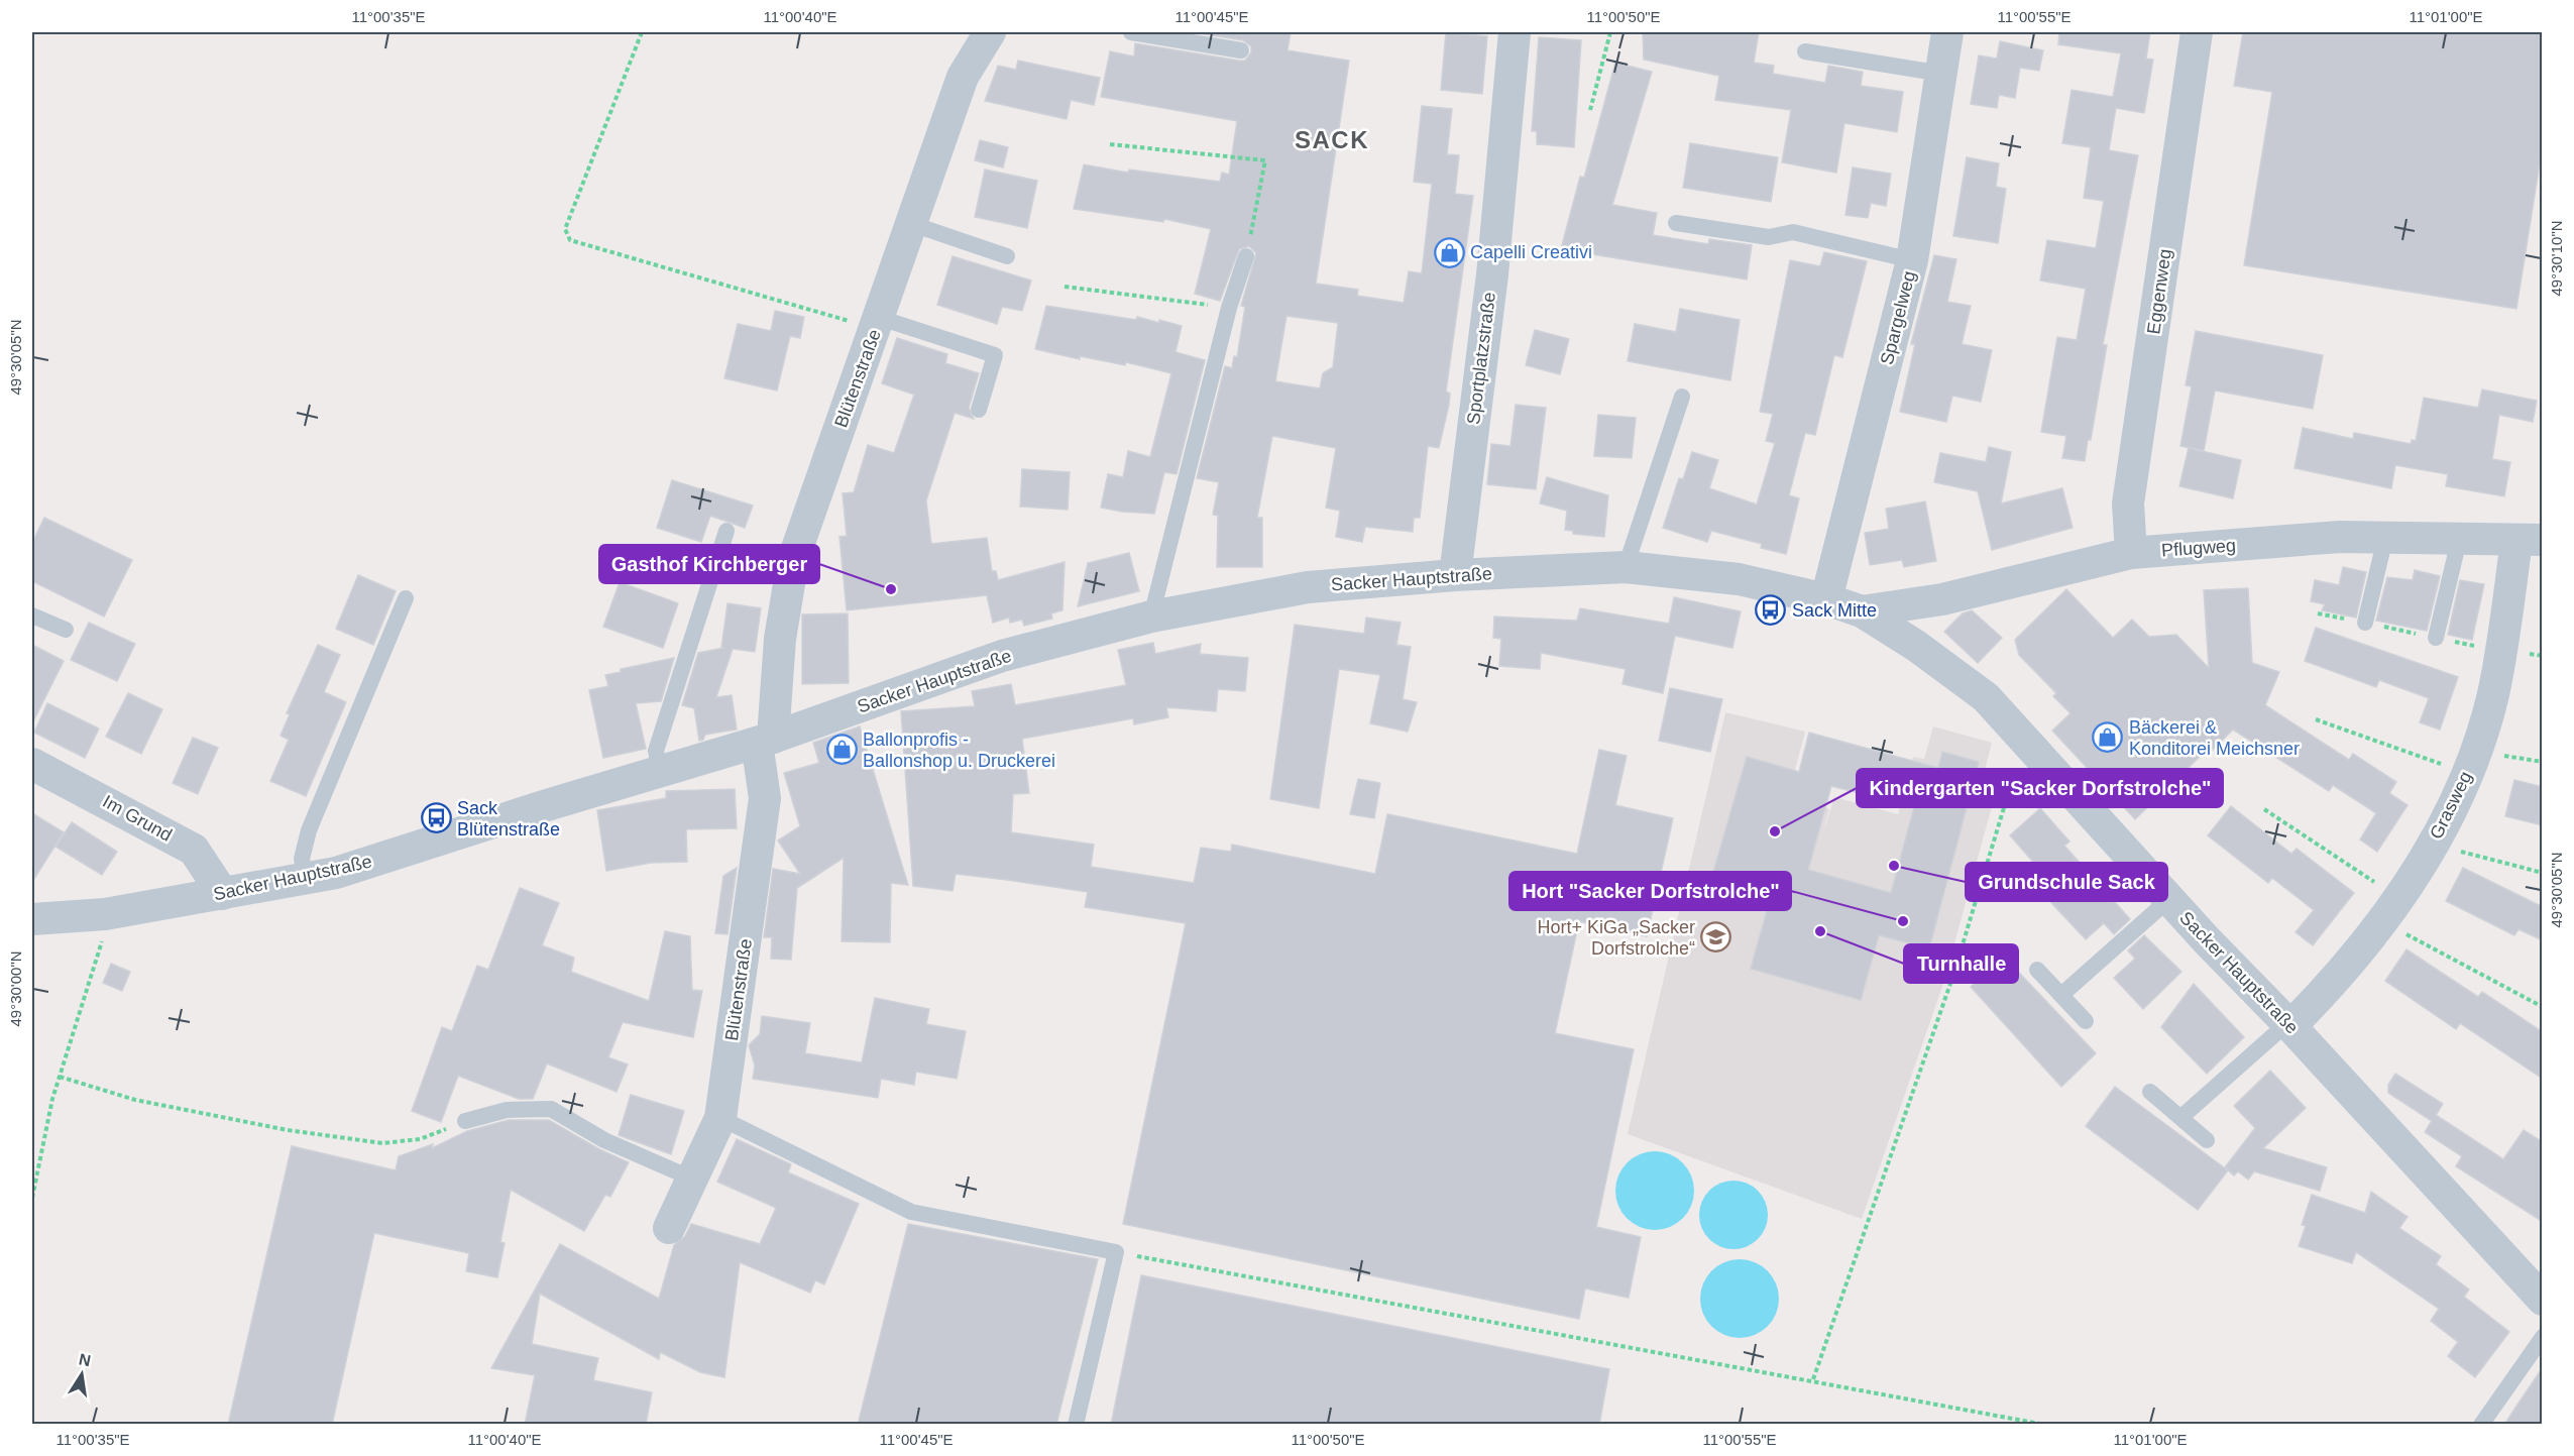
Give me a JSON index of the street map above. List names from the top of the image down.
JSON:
{
  "streets": {
    "street": [
      "Eggenweg",
      "Spargelweg",
      "Sportplatzstraße",
      "Blütenstraße",
      "Pflugweg",
      "Sacker Hauptstraße",
      "Grasweg",
      "Im Grund"
    ]
  },
  "crossings": [
    ["Eggenweg", "Pflugweg"],
    ["Spargelweg", "Sacker Hauptstraße"],
    ["Sportplatzstraße", "Sacker Hauptstraße"],
    ["Blütenstraße", "Sacker Hauptstraße"],
    ["Pflugweg", "Sacker Hauptstraße"],
    ["Pflugweg", "Grasweg"],
    ["Sacker Hauptstraße", "Grasweg"],
    ["Sacker Hauptstraße", "Im Grund"]
  ],
  "districts": ["SACK"],
  "places": {
    "shop": ["Capelli Creativi", "Bäckerei & Konditorei Meichsner", "Ballonprofis - Ballonshop u. Druckerei"],
    "other": [
      "Gasthof Kirchberger",
      "Kindergarten \"Sacker Dorfstrolche\"",
      "Grundschule Sack",
      "Hort \"Sacker Dorfstrolche\"",
      "Turnhalle"
    ],
    "bus stop": ["Sack Mitte", "Sack Blütenstraße"],
    "school or university": ["Hort+ KiGa „Sacker Dorfstrolche“"]
  },
  "north": "top",
  "coordinates": [
    "11°00'35\"E",
    "11°00'40\"E",
    "11°00'45\"E",
    "11°00'50\"E",
    "11°00'55\"E",
    "11°01'00\"E",
    "49°30'10\"N",
    "49°30'05\"N",
    "49°30'00\"N"
  ]
}
